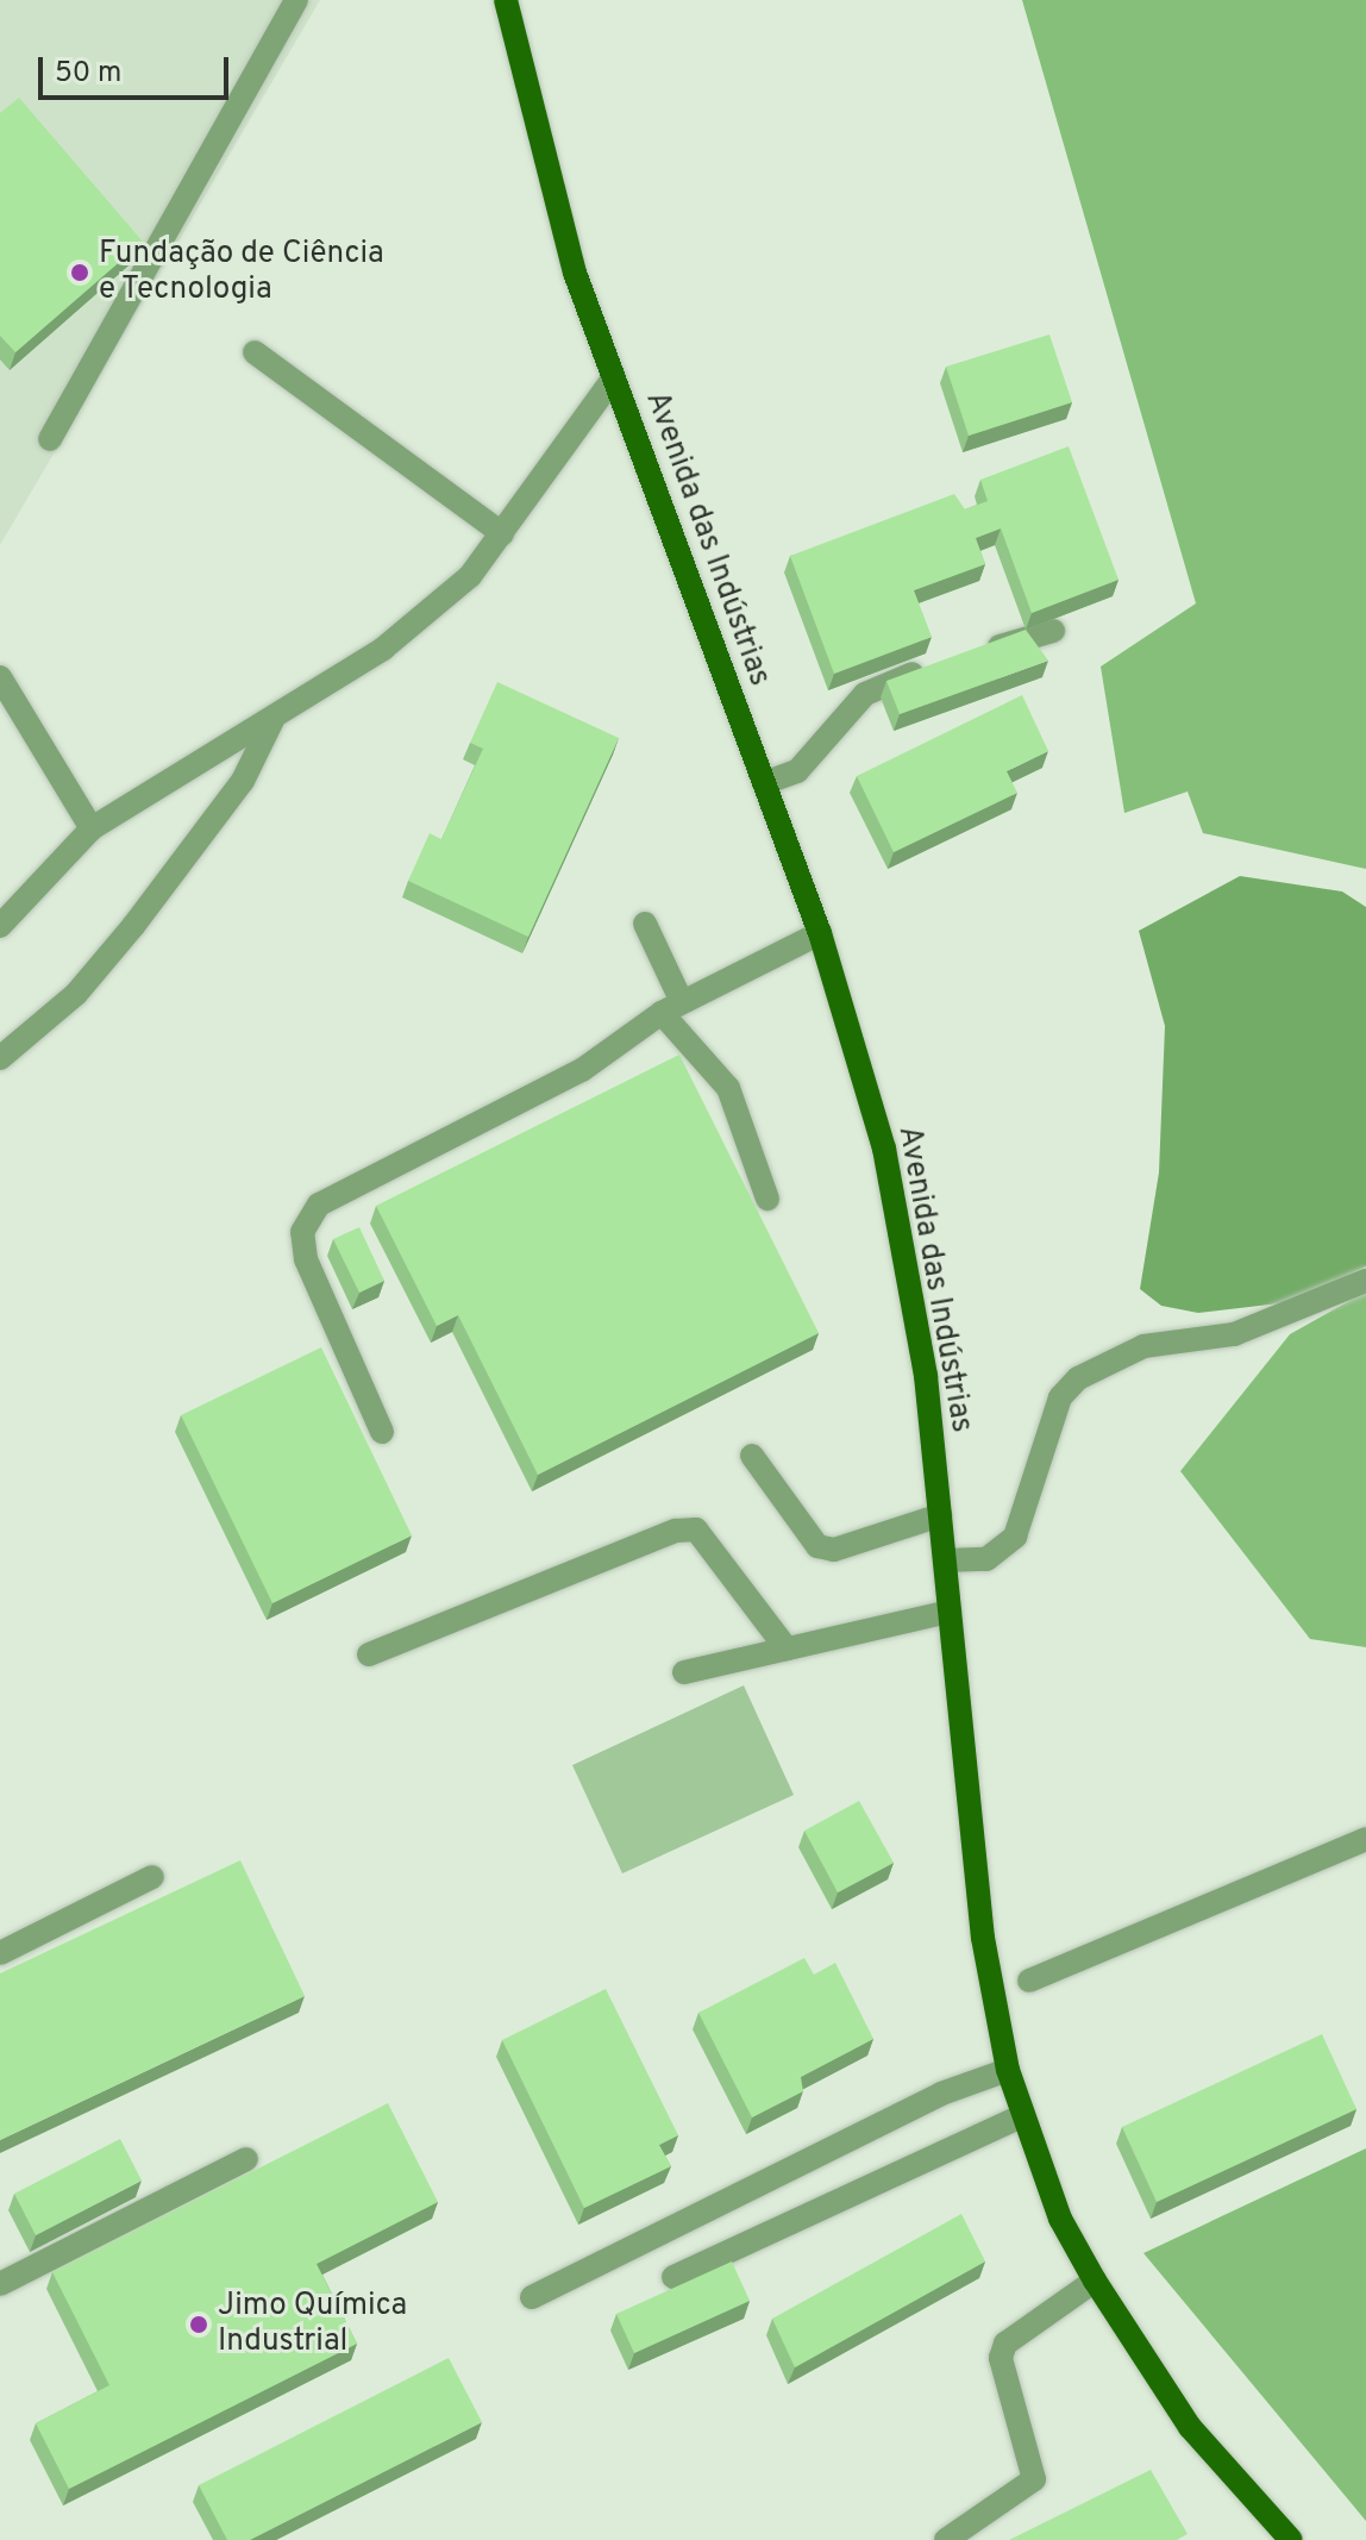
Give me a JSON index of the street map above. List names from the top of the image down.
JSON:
{
  "streets": {
    "main road": ["Avenida das Indústrias"]
  },
  "places": ["Fundação de Ciência e Tecnologia", "Jimo Química Industrial"],
  "scale_bar": "50 m"
}
